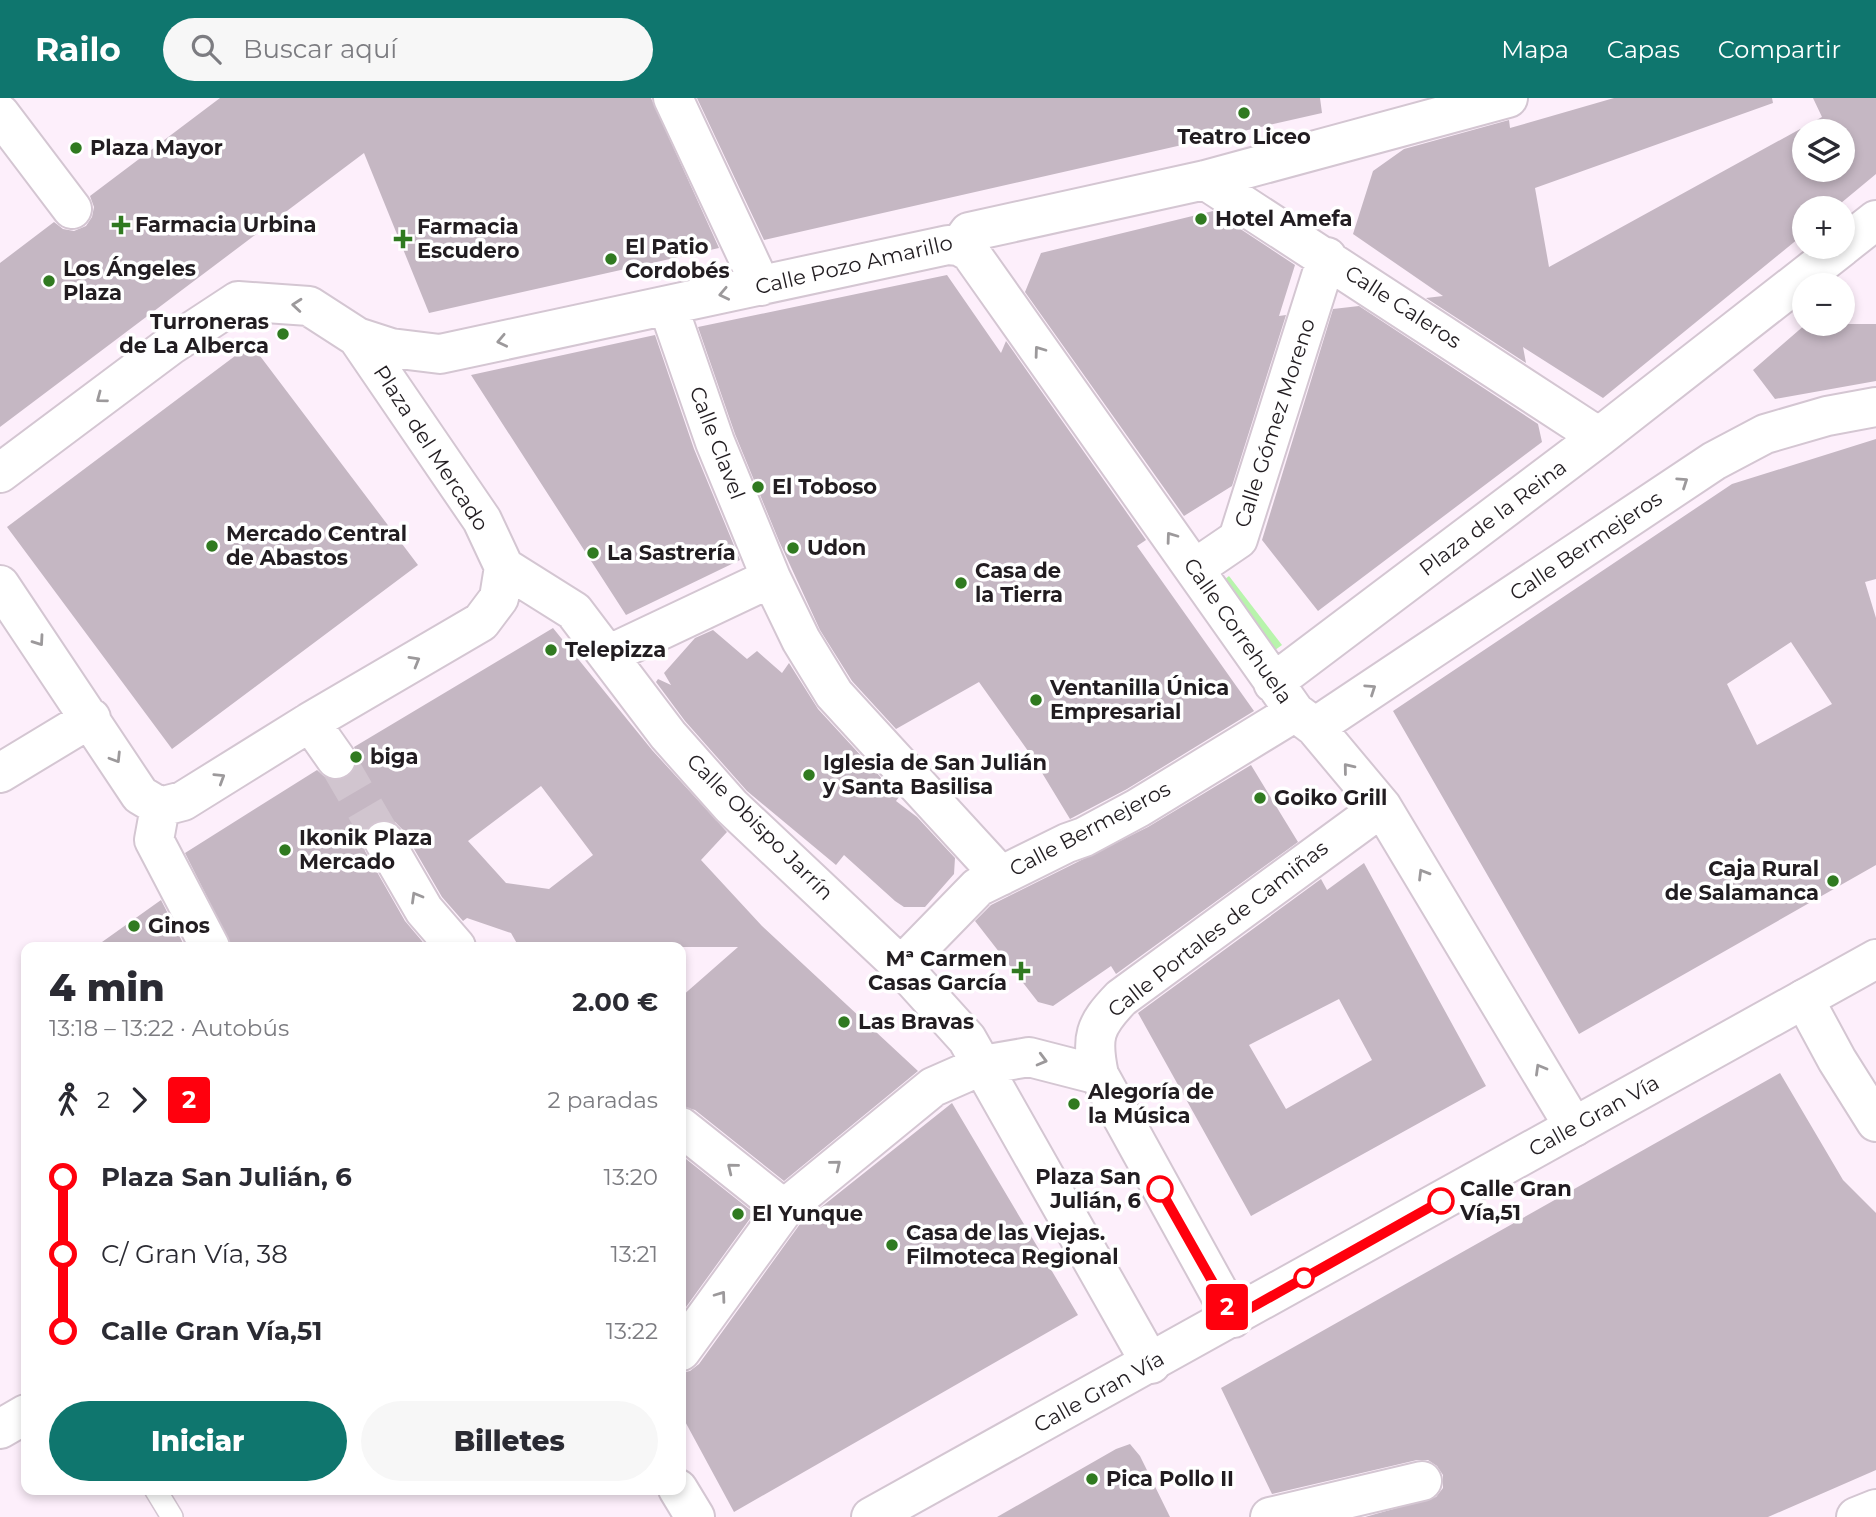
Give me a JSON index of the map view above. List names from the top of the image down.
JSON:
{
  "streets": {
    "street": [
      "Calle Pozo Amarillo",
      "Calle Caleros",
      "Calle Gómez Moreno",
      "Calle Clavel",
      "Plaza del Mercado",
      "Plaza de la Reina",
      "Calle Bermejeros",
      "Calle Correhuela",
      "Calle Obispo Jarrín",
      "Calle Portales de Camiñas",
      "Calle Gran Vía"
    ]
  },
  "crossings": [
    ["Calle Pozo Amarillo", "Calle Caleros"],
    ["Calle Pozo Amarillo", "Calle Clavel"],
    ["Calle Pozo Amarillo", "Plaza del Mercado"],
    ["Calle Pozo Amarillo", "Calle Correhuela"],
    ["Calle Caleros", "Calle Gómez Moreno"],
    ["Calle Caleros", "Plaza de la Reina"],
    ["Calle Gómez Moreno", "Calle Correhuela"],
    ["Calle Clavel", "Calle Bermejeros"],
    ["Plaza del Mercado", "Calle Obispo Jarrín"],
    ["Plaza de la Reina", "Calle Bermejeros"],
    ["Plaza de la Reina", "Calle Correhuela"],
    ["Calle Bermejeros", "Calle Correhuela"],
    ["Calle Bermejeros", "Calle Obispo Jarrín"],
    ["Calle Correhuela", "Calle Portales de Camiñas"],
    ["Calle Correhuela", "Calle Gran Vía"],
    ["Calle Obispo Jarrín", "Calle Gran Vía"]
  ],
  "one_way": ["Plaza del Mercado", "Calle Bermejeros", "Calle Correhuela"],
  "places": {
    "other": [
      "Teatro Liceo",
      "Plaza Mayor",
      "Hotel Amefa",
      "El Patio Cordobés",
      "Los Ángeles Plaza",
      "Turroneras de La Alberca",
      "El Toboso",
      "Mercado Central de Abastos",
      "Udon",
      "La Sastrería",
      "Casa de la Tierra",
      "Telepizza",
      "Ventanilla Única Empresarial",
      "biga",
      "Iglesia de San Julián y Santa Basilisa",
      "Goiko Grill",
      "Ikonik Plaza Mercado",
      "Caja Rural de Salamanca",
      "Ginos",
      "Las Bravas",
      "Alegoría de la Música",
      "Plaza San Julián, 6",
      "Calle Gran Vía,51",
      "El Yunque",
      "Casa de las Viejas. Filmoteca Regional",
      "Pica Pollo II"
    ],
    "health": ["Farmacia Urbina", "Farmacia Escudero", "Mª Carmen Casas García"]
  },
  "lines": ["bus line 2"],
  "page": {
    "header": "Railo",
    "search": "Buscar aquí",
    "nav": ["Mapa", "Capas", "Compartir"],
    "on_map": "2",
    "map_buttons": ["+", "−"],
    "heading": ["4 min", "13:18 – 13:22 · Autobús", "2.00 €"],
    "legs": ["2", "2", "2 paradas"],
    "list": [
      {
        "name": "Plaza San Julián, 6",
        "value": "13:20"
      },
      {
        "name": "C/ Gran Vía, 38",
        "value": "13:21"
      },
      {
        "name": "Calle Gran Vía,51",
        "value": "13:22"
      }
    ],
    "buttons": ["Iniciar", "Billetes"]
  }
}
